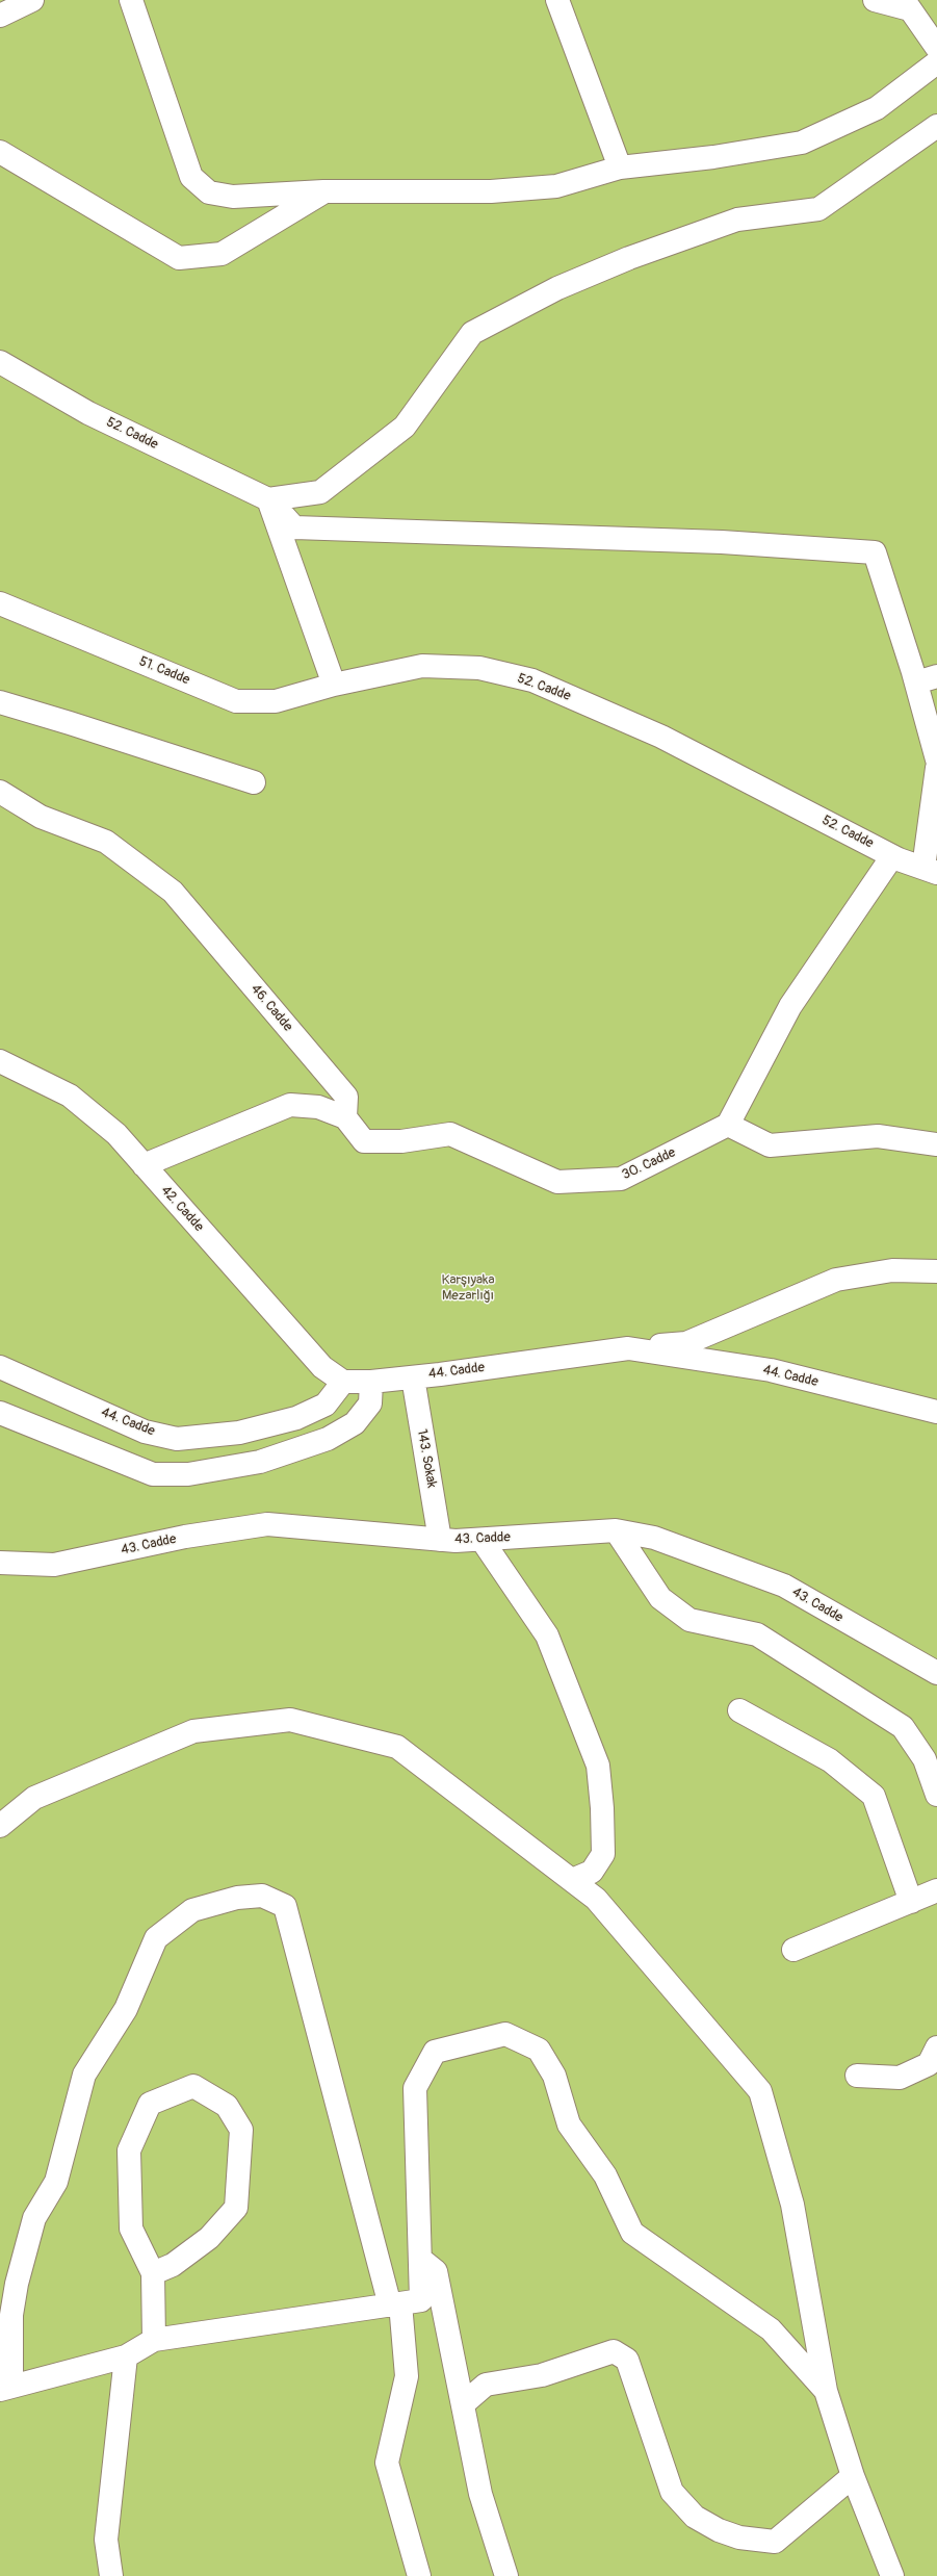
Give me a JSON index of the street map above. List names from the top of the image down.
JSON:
{
  "streets": {
    "lane": [
      "52. Cadde",
      "51. Cadde",
      "46. Cadde",
      "30. Cadde",
      "42. Cadde",
      "44. Cadde",
      "143. Sokak",
      "43. Cadde"
    ]
  },
  "crossings": [
    ["52. Cadde", "51. Cadde"],
    ["46. Cadde", "30. Cadde"],
    ["42. Cadde", "44. Cadde"],
    ["44. Cadde", "143. Sokak"],
    ["143. Sokak", "43. Cadde"]
  ],
  "parks": ["Karşıyaka Mezarlığı"]
}
